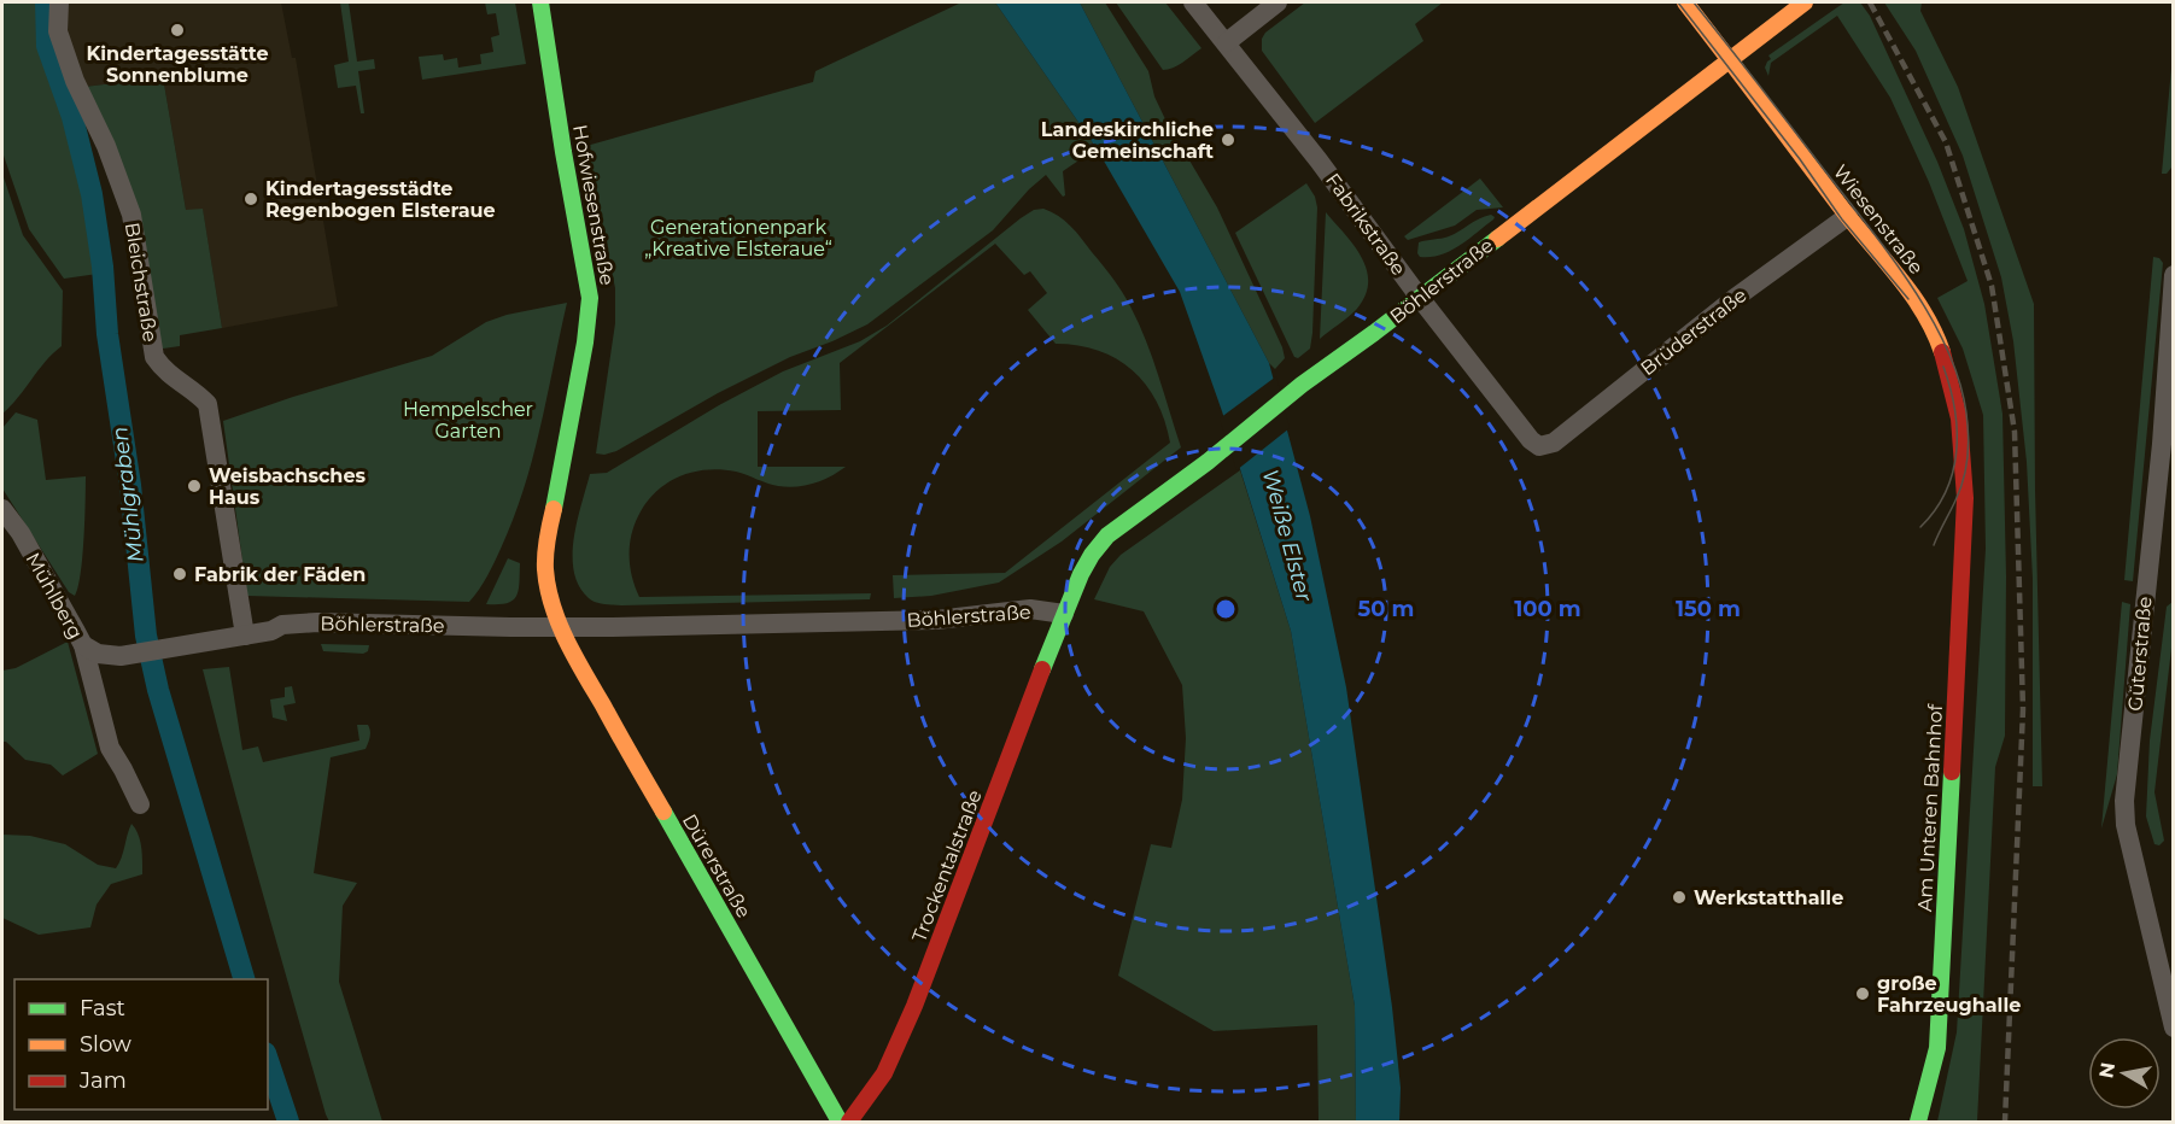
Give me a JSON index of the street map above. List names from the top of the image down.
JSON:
{
  "streets": {
    "street": [
      "Hofwiesenstraße",
      "Wiesenstraße",
      "Fabrikstraße",
      "Böhlerstraße",
      "Bleichstraße",
      "Brüderstraße",
      "Mühlberg",
      "Güterstraße",
      "Am Unteren Bahnhof",
      "Dürerstraße",
      "Trockentalstraße"
    ]
  },
  "crossings": [
    ["Hofwiesenstraße", "Böhlerstraße"],
    ["Hofwiesenstraße", "Dürerstraße"],
    ["Wiesenstraße", "Böhlerstraße"],
    ["Wiesenstraße", "Brüderstraße"],
    ["Wiesenstraße", "Am Unteren Bahnhof"],
    ["Fabrikstraße", "Böhlerstraße"],
    ["Fabrikstraße", "Brüderstraße"],
    ["Böhlerstraße", "Bleichstraße"],
    ["Böhlerstraße", "Mühlberg"],
    ["Böhlerstraße", "Dürerstraße"],
    ["Böhlerstraße", "Trockentalstraße"]
  ],
  "water": ["Mühlgraben", "Weiße Elster"],
  "parks": ["Generationenpark „Kreative Elsteraue“", "Hempelscher Garten"],
  "places": [
    "Kindertagesstätte Sonnenblume",
    "Landeskirchliche Gemeinschaft",
    "Kindertagesstädte Regenbogen Elsteraue",
    "Weisbachsches Haus",
    "Fabrik der Fäden",
    "Werkstatthalle",
    "große Fahrzeughalle"
  ],
  "legend": ["Fast", "Slow", "Jam"],
  "north": "left",
  "rings": ["50 m", "100 m", "150 m"]
}
